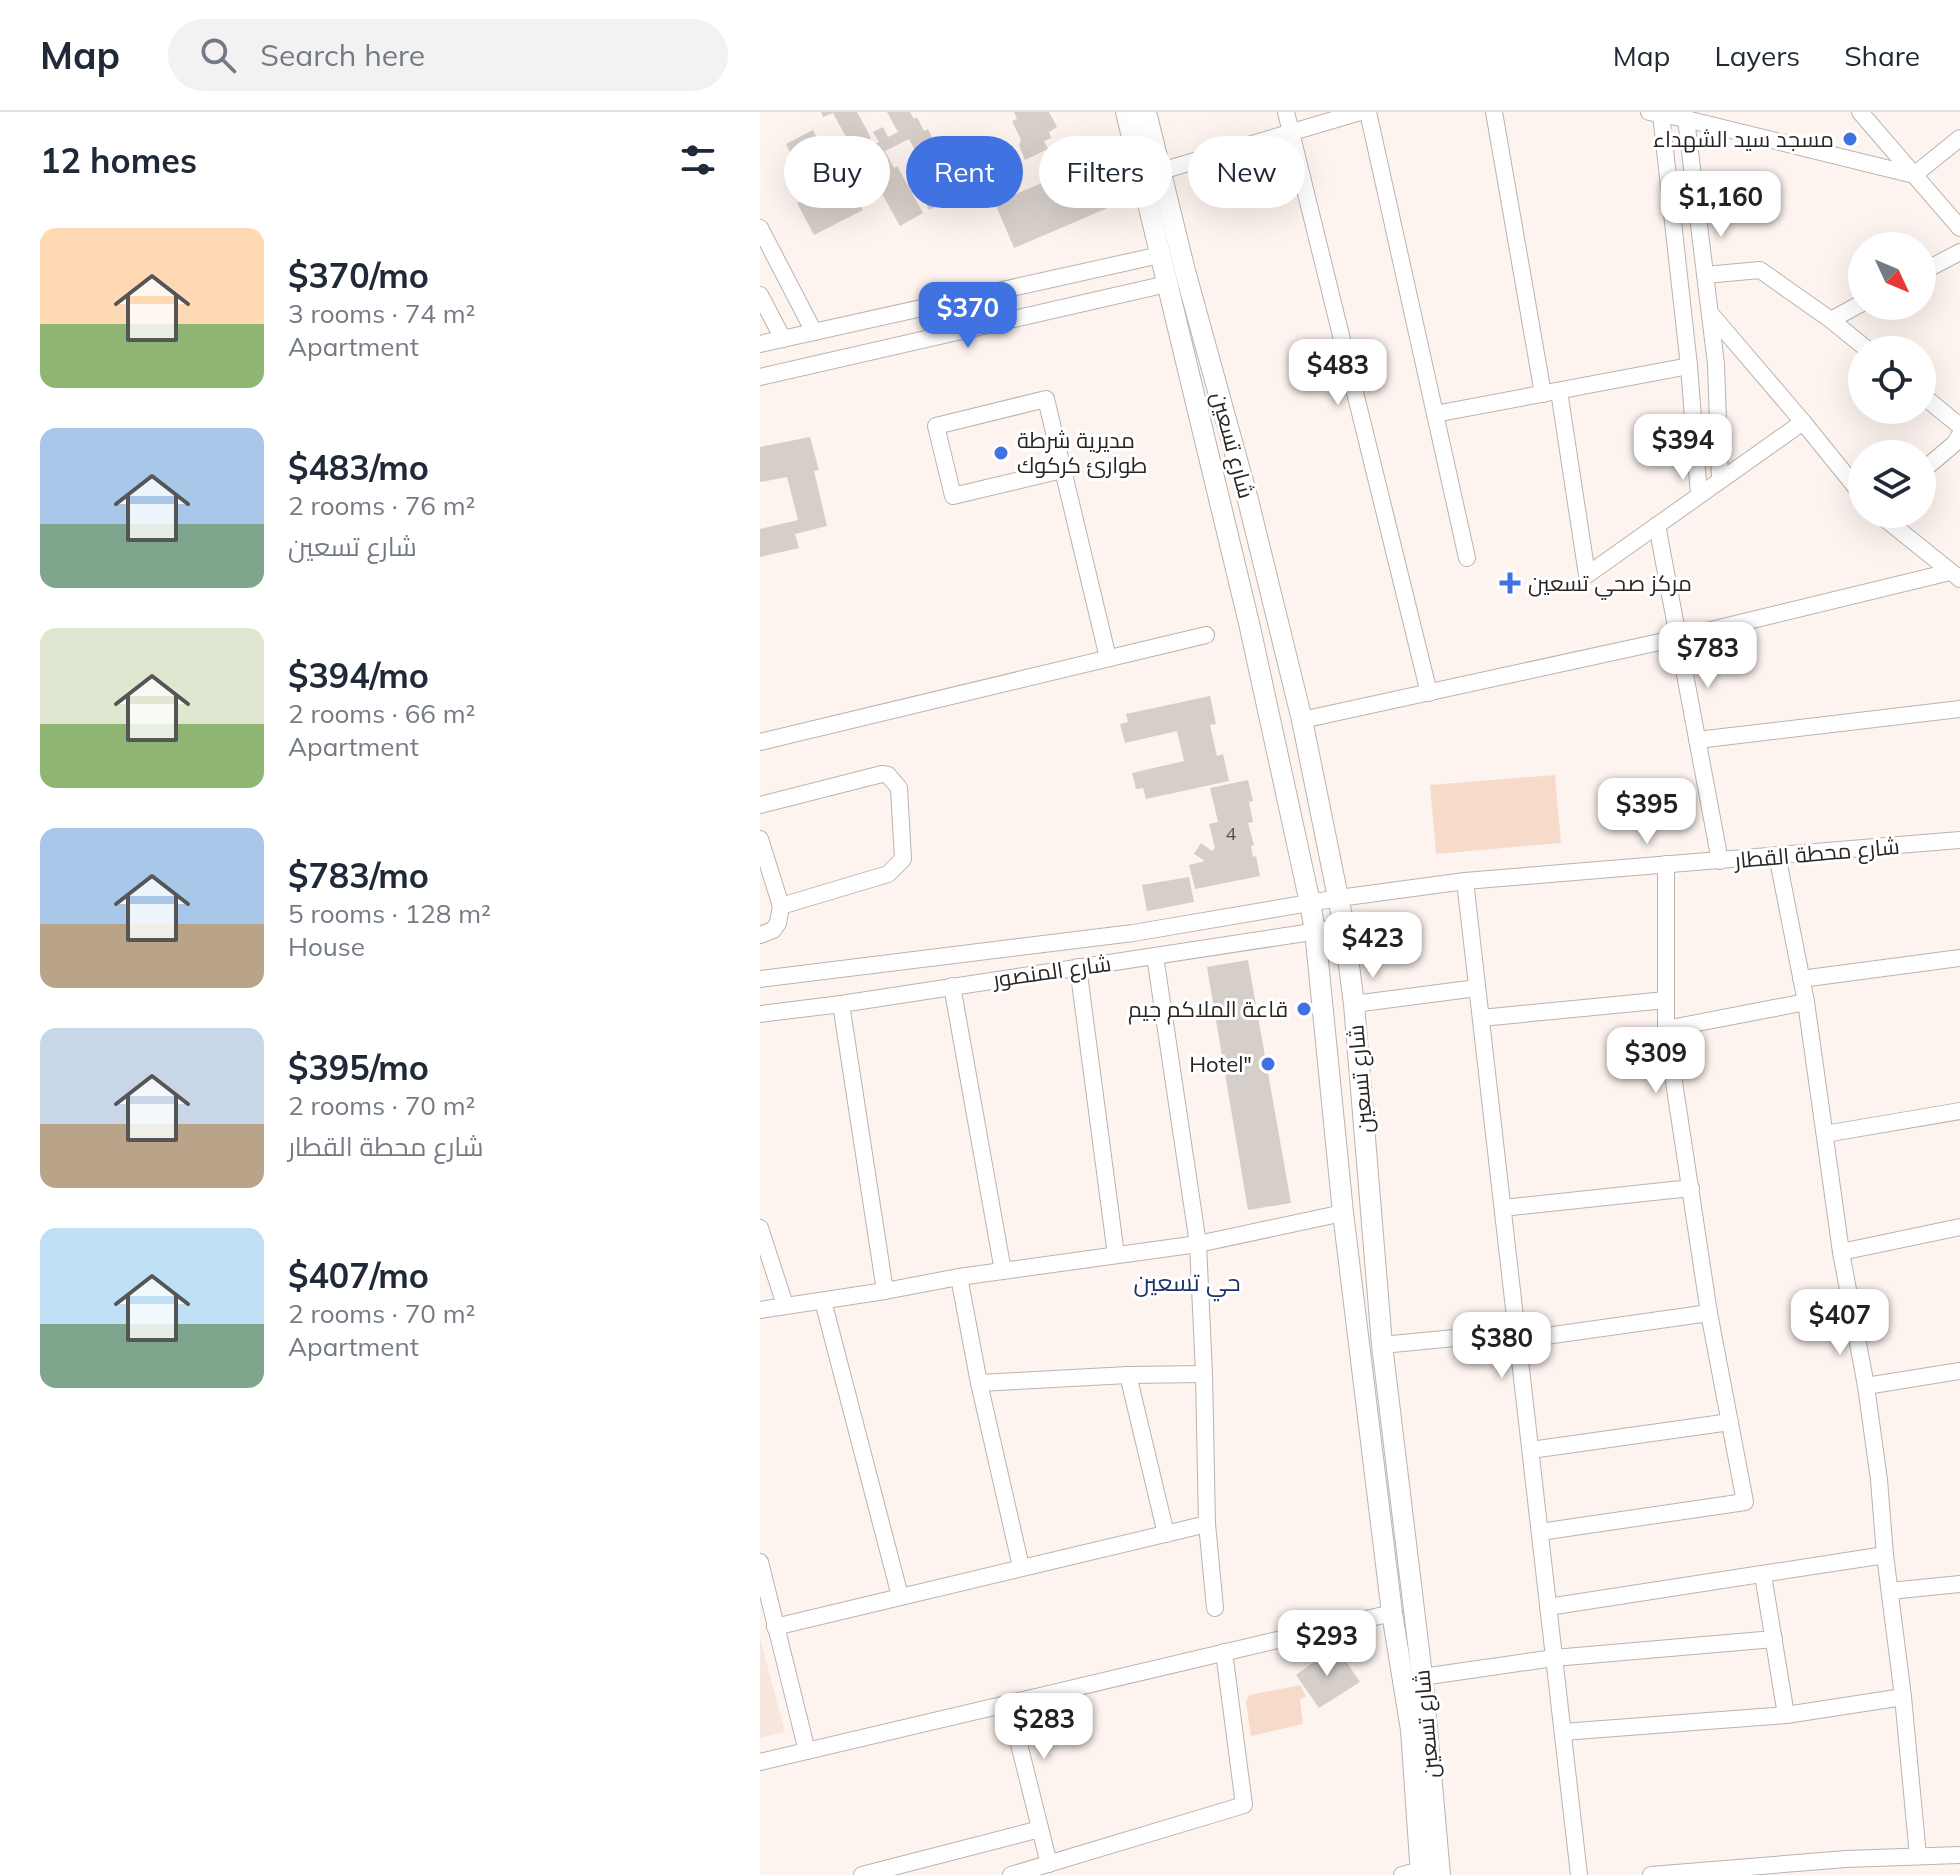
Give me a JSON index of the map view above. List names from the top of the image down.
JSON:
{
  "streets": {
    "main road": ["شارع تسعين"],
    "street": ["شارع محطة القطار", "شارع المنصور"]
  },
  "crossings": [
    ["شارع تسعين", "شارع محطة القطار"],
    ["شارع تسعين", "شارع المنصور"],
    ["شارع محطة القطار", "شارع المنصور"]
  ],
  "districts": ["حي تسعين"],
  "places": {
    "other": [
      "مسجد سيد الشهداء",
      "مديرية شرطة طوارئ كركوك",
      "قاعة الملاكم جيم",
      "Hotel\""
    ],
    "health": ["مركز صحي تسعين"]
  },
  "house_numbers": ["4"],
  "north": "bottom right",
  "page": {
    "header": "Map",
    "search": "Search here",
    "nav": ["Map", "Layers", "Share"],
    "heading": "12 homes",
    "chip": [
      "Buy",
      "Rent",
      "Filters",
      "New"
    ],
    "price": [
      "$1,160",
      "$370",
      "$483",
      "$394",
      "$783",
      "$395",
      "$423",
      "$309",
      "$407",
      "$380",
      "$293",
      "$283"
    ],
    "list": [
      {
        "name": "$370/mo",
        "note": "3 rooms · 74 m² · Apartment"
      },
      {
        "name": "$483/mo",
        "note": "2 rooms · 76 m² · شارع تسعين"
      },
      {
        "name": "$394/mo",
        "note": "2 rooms · 66 m² · Apartment"
      },
      {
        "name": "$783/mo",
        "note": "5 rooms · 128 m² · House"
      },
      {
        "name": "$395/mo",
        "note": "2 rooms · 70 m² · شارع محطة القطار"
      },
      {
        "name": "$407/mo",
        "note": "2 rooms · 70 m² · Apartment"
      }
    ]
  }
}
